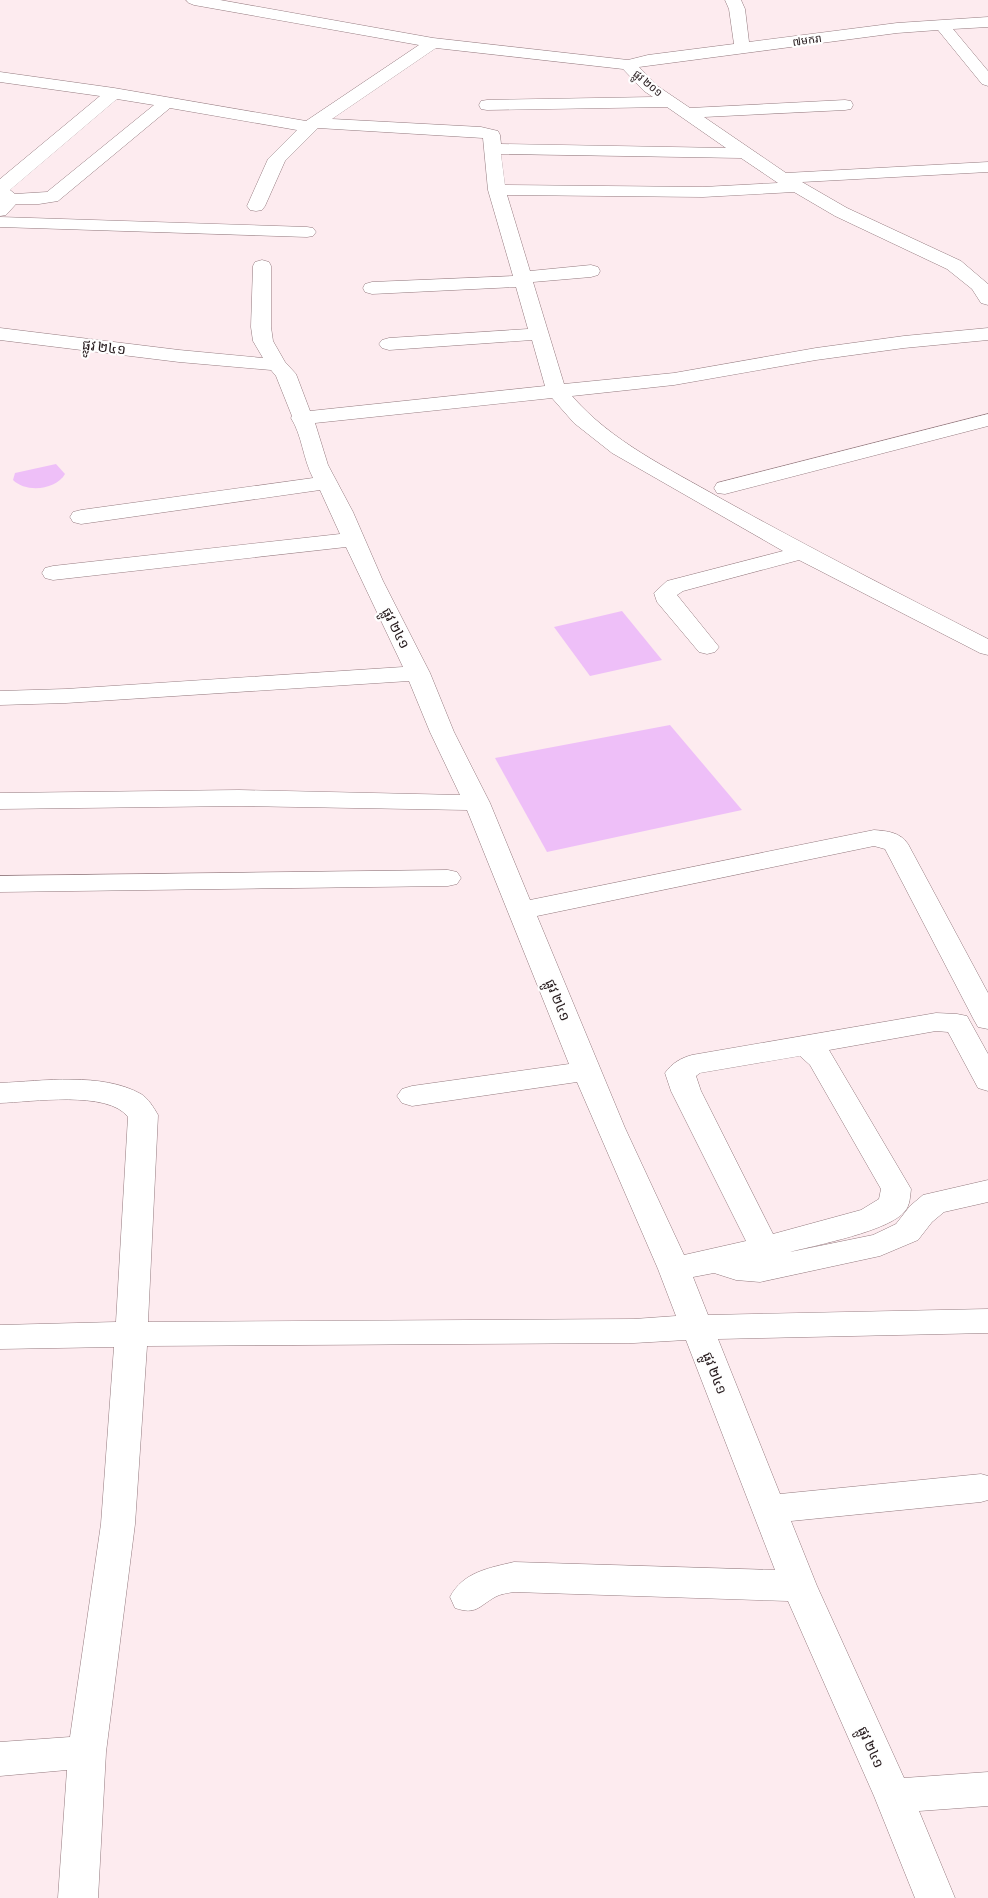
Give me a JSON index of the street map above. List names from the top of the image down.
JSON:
{
  "streets": {
    "street": ["៧មករា", "ផ្លូវ ២០១", "ផ្លូវ ២៤១"]
  },
  "crossings": [
    ["៧មករា", "ផ្លូវ ២០១"]
  ]
}
